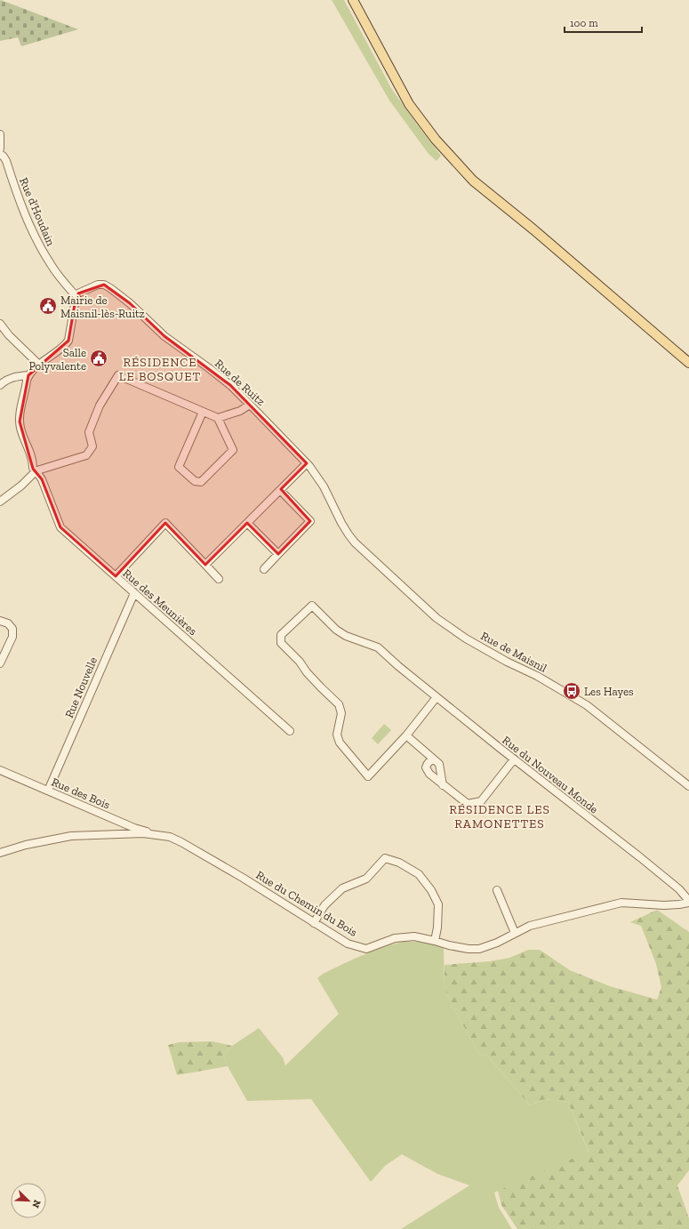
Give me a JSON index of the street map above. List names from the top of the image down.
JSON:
{
  "streets": {
    "street": [
      "Rue d'Houdain",
      "Rue de Ruitz",
      "Rue des Meunières",
      "Rue de Maisnil",
      "Rue Nouvelle",
      "Rue du Nouveau Monde",
      "Rue des Bois",
      "Rue du Chemin du Bois"
    ]
  },
  "crossings": [
    ["Rue d'Houdain", "Rue de Ruitz"],
    ["Rue de Ruitz", "Rue de Maisnil"],
    ["Rue des Meunières", "Rue Nouvelle"],
    ["Rue Nouvelle", "Rue des Bois"],
    ["Rue du Nouveau Monde", "Rue du Chemin du Bois"],
    ["Rue des Bois", "Rue du Chemin du Bois"]
  ],
  "districts": ["RÉSIDENCE LE BOSQUET", "RÉSIDENCE LES RAMONETTES"],
  "places": {
    "public building": ["Mairie de Maisnil-lès-Ruitz", "Salle Polyvalente"],
    "bus stop": ["Les Hayes"]
  },
  "scale_bar": "100 m",
  "north": "bottom right"
}
